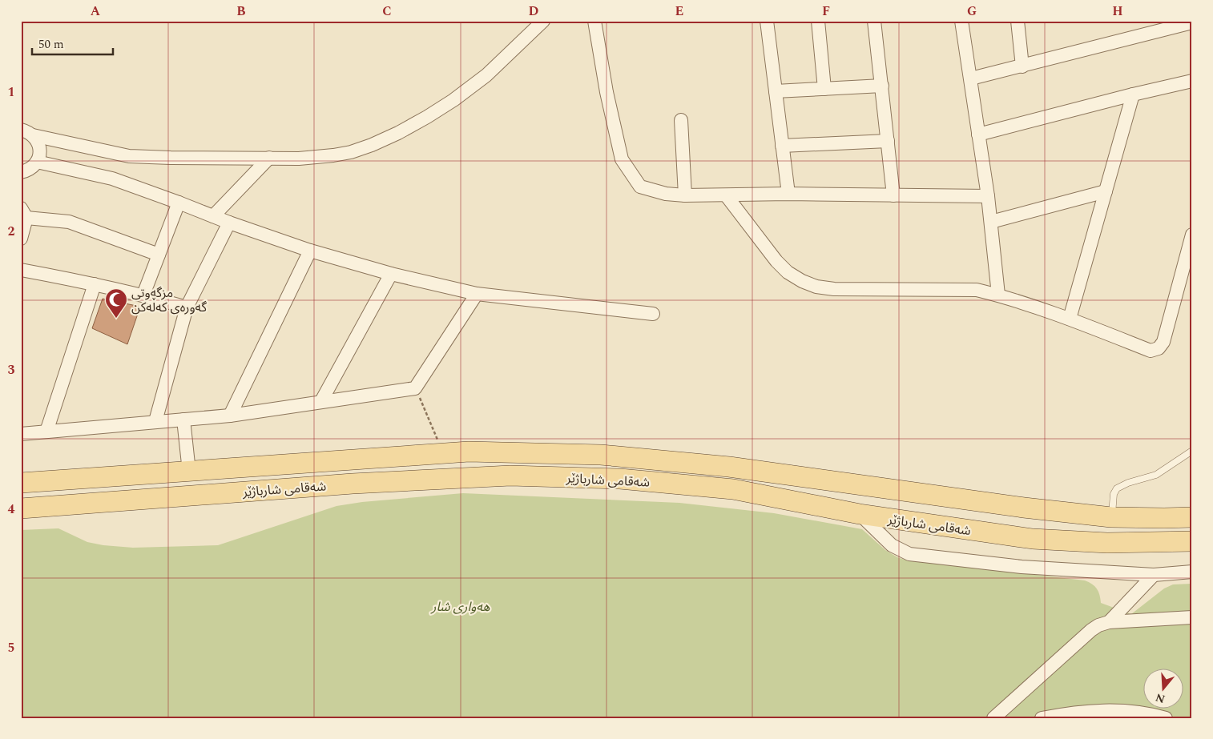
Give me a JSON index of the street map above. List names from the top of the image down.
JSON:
{
  "streets": {
    "main road": ["شەقامی شارباژێر"]
  },
  "parks": ["هەواری شار"],
  "places": {
    "mosque": ["مزگەوتی گەورەی کەڵەکن"]
  },
  "scale_bar": "50 m",
  "north": "bottom",
  "grid": {
    "columns": [
      "A",
      "B",
      "C",
      "D",
      "E",
      "F",
      "G",
      "H"
    ],
    "rows": [
      "1",
      "2",
      "3",
      "4",
      "5"
    ]
  }
}
